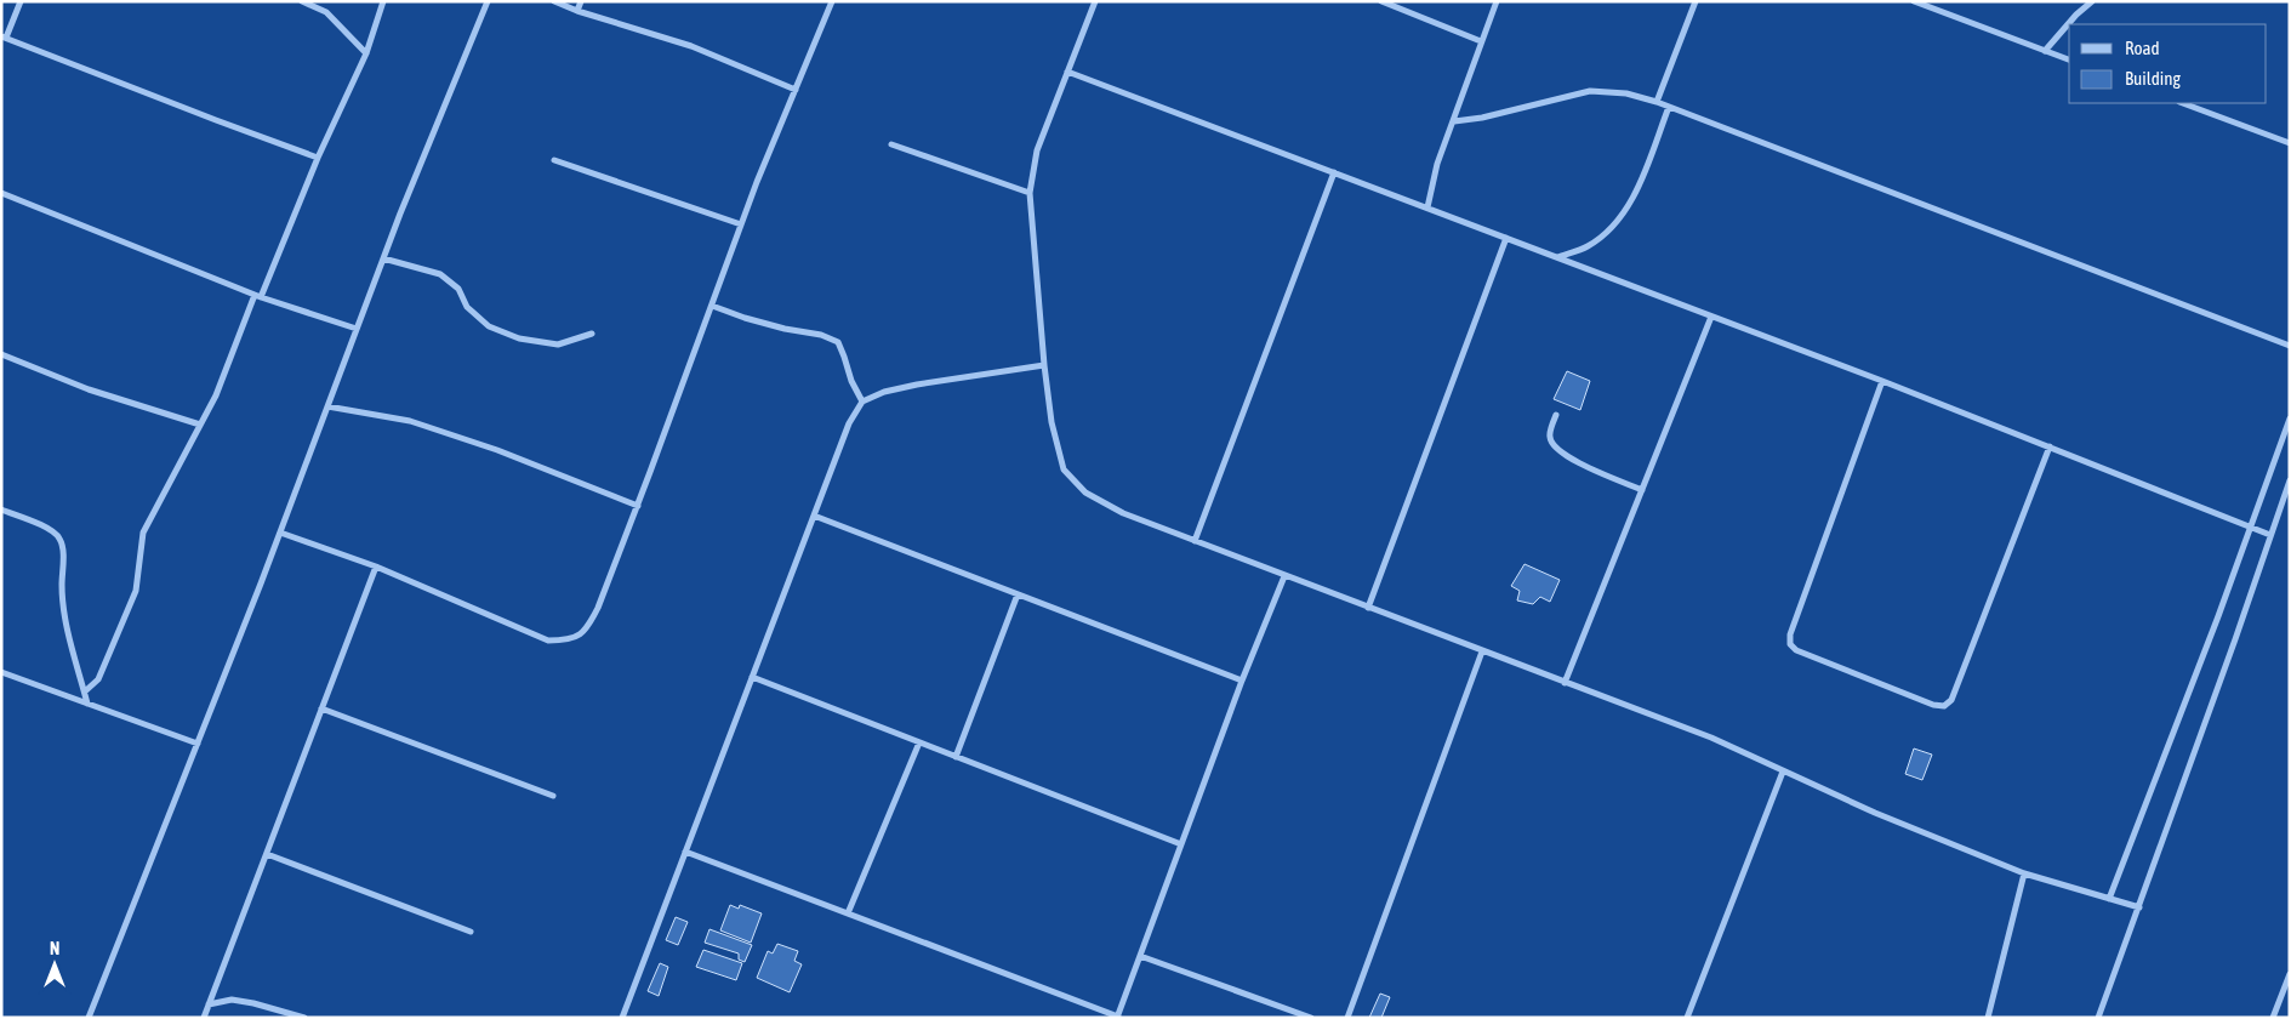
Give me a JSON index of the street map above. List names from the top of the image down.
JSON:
{
  "legend": ["Road", "Building"],
  "north": "top"
}
